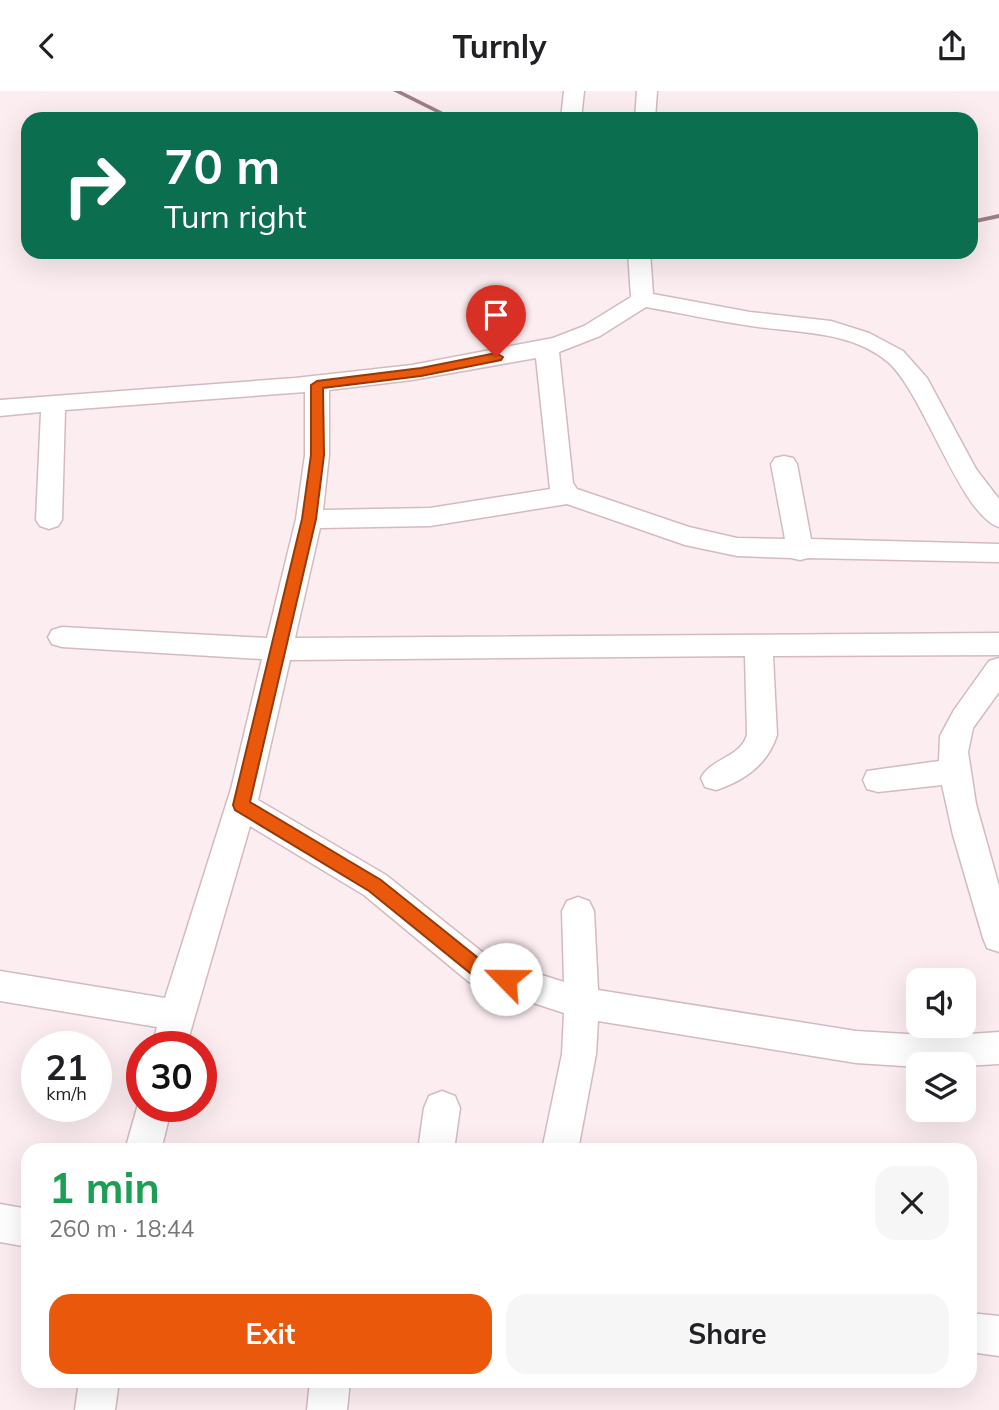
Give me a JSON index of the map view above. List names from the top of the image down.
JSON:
{
  "page": {
    "header": "Turnly",
    "turn": ["70 m", "Turn right"],
    "speed": "21 km/h",
    "limit": "30",
    "heading": ["1 min", "260 m · 18:44"],
    "buttons": ["Exit", "Share"]
  }
}
